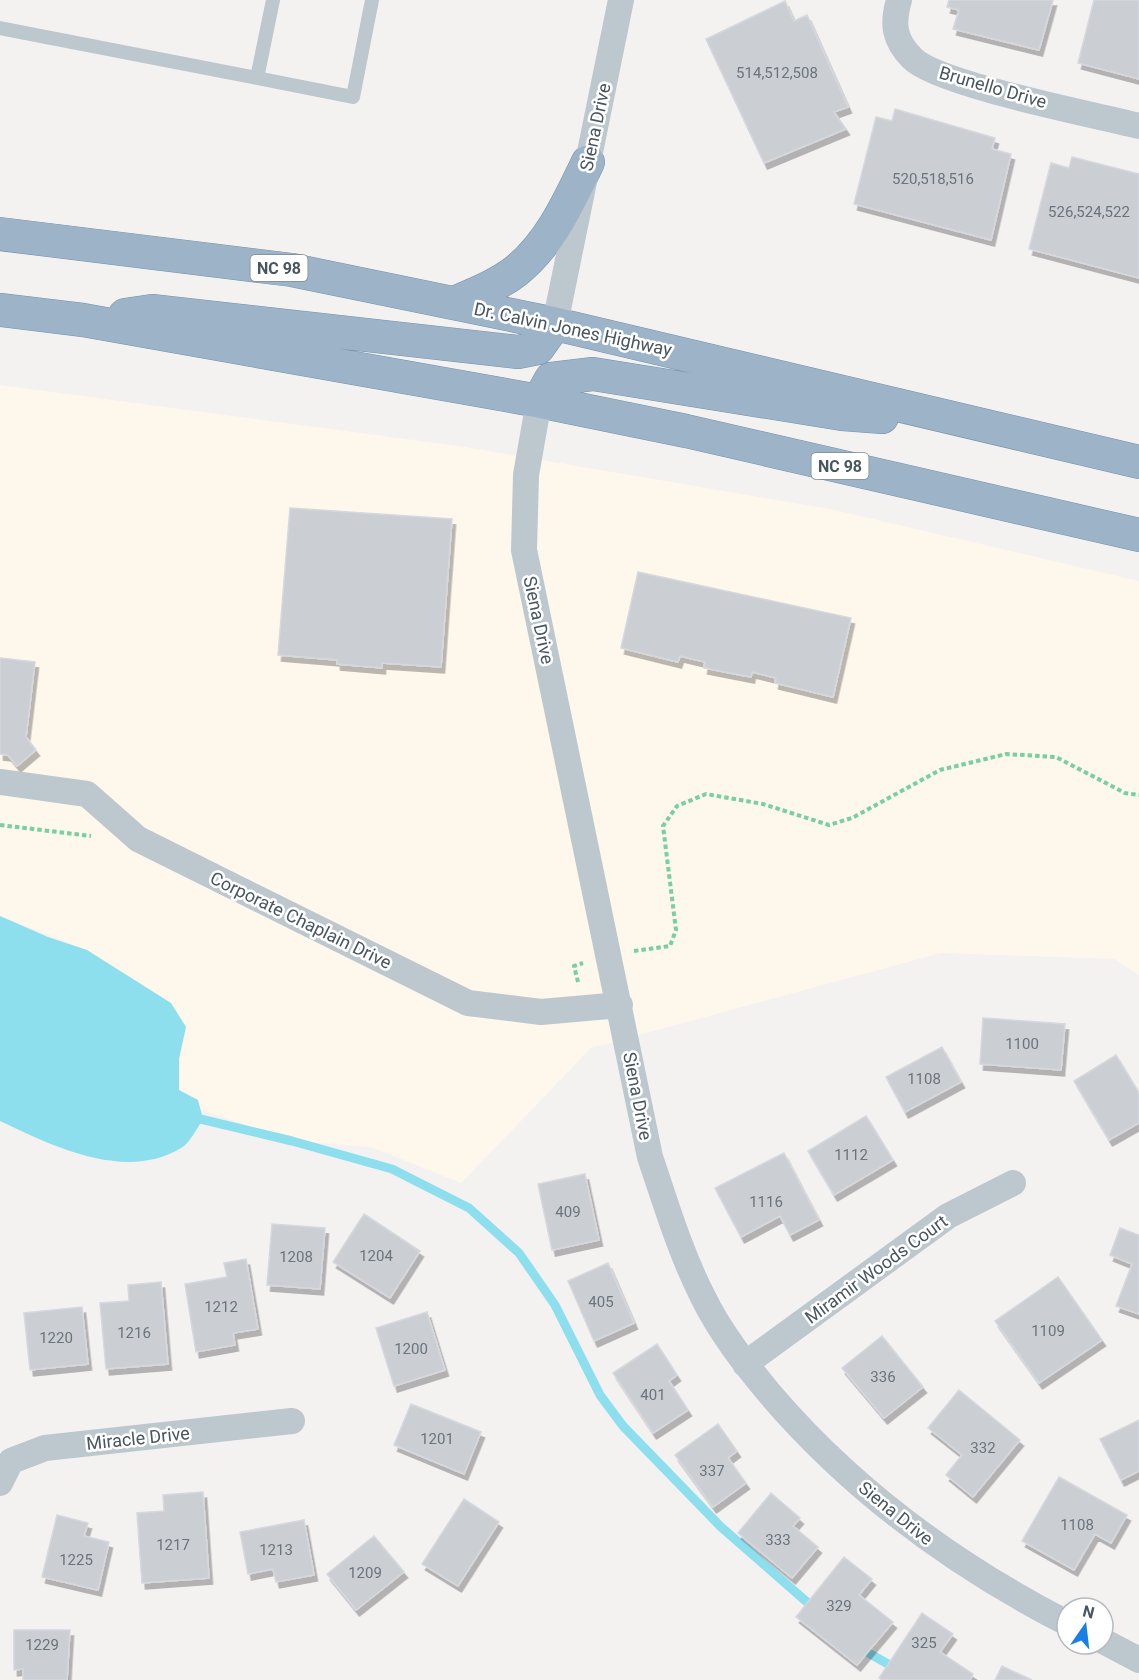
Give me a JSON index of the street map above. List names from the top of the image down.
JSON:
{
  "streets": {
    "highway": ["NC 98", "Dr. Calvin Jones Highway"],
    "street": [
      "Brunello Drive",
      "Siena Drive",
      "Corporate Chaplain Drive",
      "Miramir Woods Court",
      "Miracle Drive"
    ]
  },
  "crossings": [
    ["Siena Drive", "NC 98"],
    ["Siena Drive", "Dr. Calvin Jones Highway"],
    ["Siena Drive", "Corporate Chaplain Drive"],
    ["Siena Drive", "Miramir Woods Court"]
  ],
  "house_numbers": [
    "514,512,508",
    "520,518,516",
    "526,524,522",
    "1100",
    "1108",
    "1112",
    "1116",
    "409",
    "1204",
    "1208",
    "405",
    "1212",
    "1109",
    "1216",
    "1220",
    "1200",
    "336",
    "401",
    "1201",
    "332",
    "337",
    "1108",
    "333",
    "1217",
    "1213",
    "1225",
    "1209",
    "329",
    "325",
    "1229"
  ],
  "north": "top"
}
